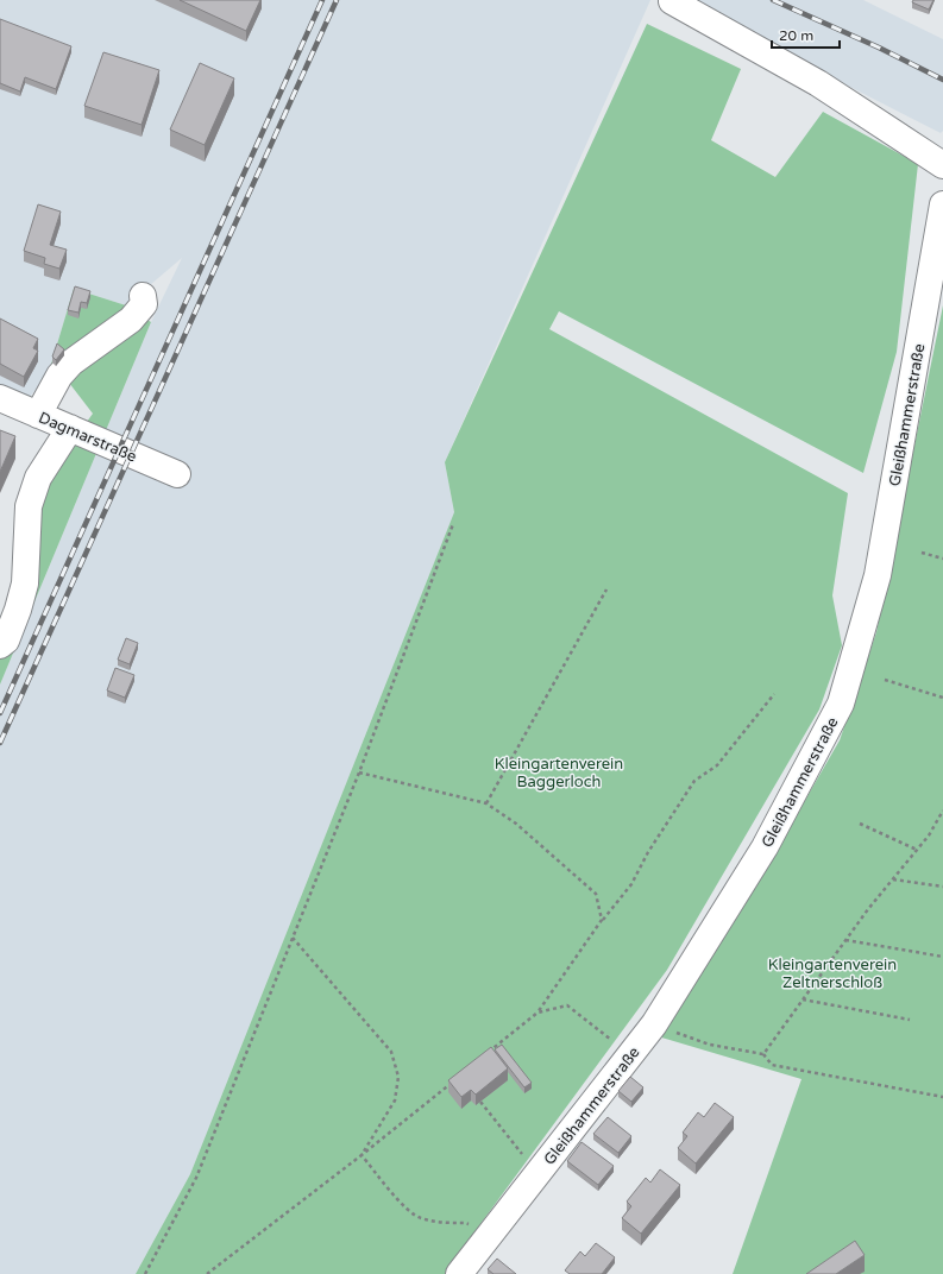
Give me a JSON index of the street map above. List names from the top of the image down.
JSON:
{
  "streets": {
    "street": ["Gleißhammerstraße", "Dagmarstraße"]
  },
  "parks": ["Kleingartenverein Baggerloch", "Kleingartenverein Zeltnerschloß"],
  "scale_bar": "20 m"
}
